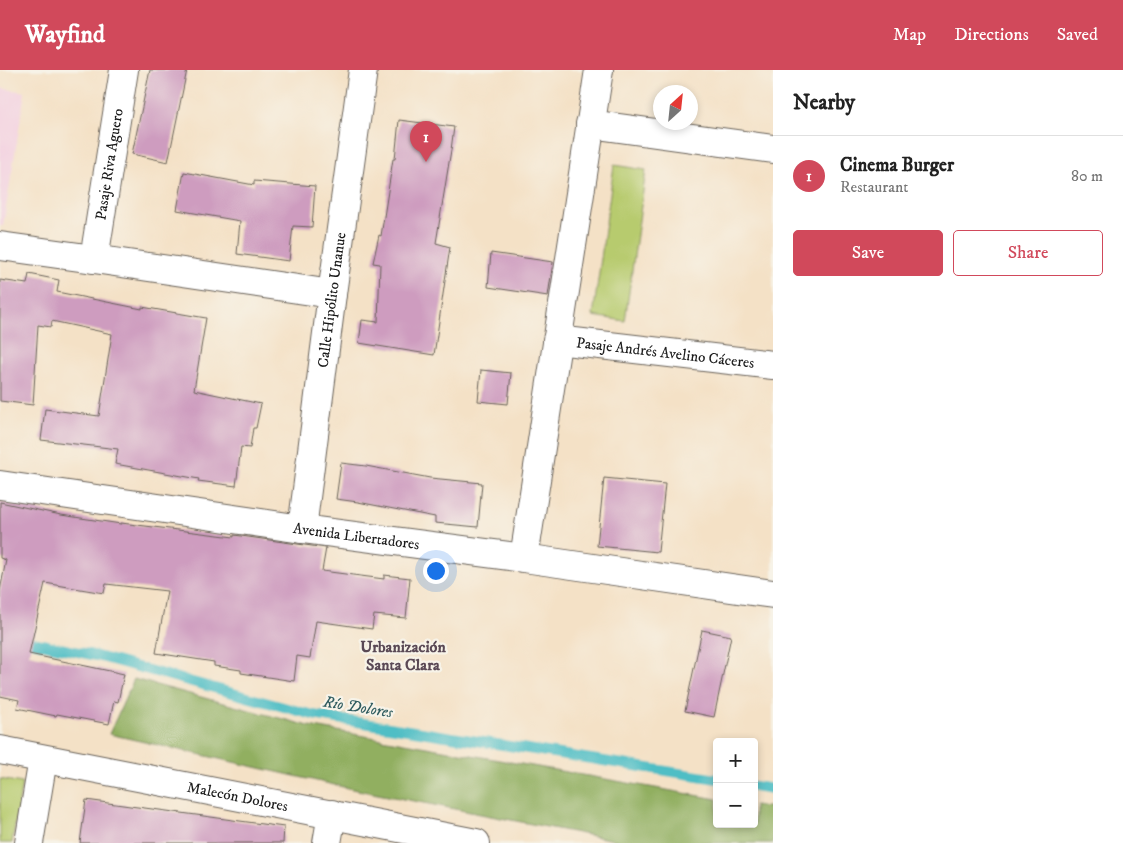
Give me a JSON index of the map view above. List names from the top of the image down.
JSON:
{
  "streets": {
    "street": [
      "Pasaje Riva Aguero",
      "Calle Hipólito Unanue",
      "Pasaje Andrés Avelino Cáceres",
      "Avenida Libertadores",
      "Malecón Dolores"
    ]
  },
  "crossings": [
    ["Calle Hipólito Unanue", "Avenida Libertadores"]
  ],
  "districts": ["Urbanización Santa Clara"],
  "water": ["Río Dolores"],
  "north": "top right",
  "page": {
    "header": "Wayfind",
    "nav": ["Map", "Directions", "Saved"],
    "heading": "Nearby",
    "pins": "1",
    "list": [
      {
        "mark": "1",
        "name": "Cinema Burger",
        "note": "Restaurant",
        "value": "80 m"
      }
    ],
    "buttons": ["Save", "Share"],
    "map_buttons": ["+", "−"]
  }
}
